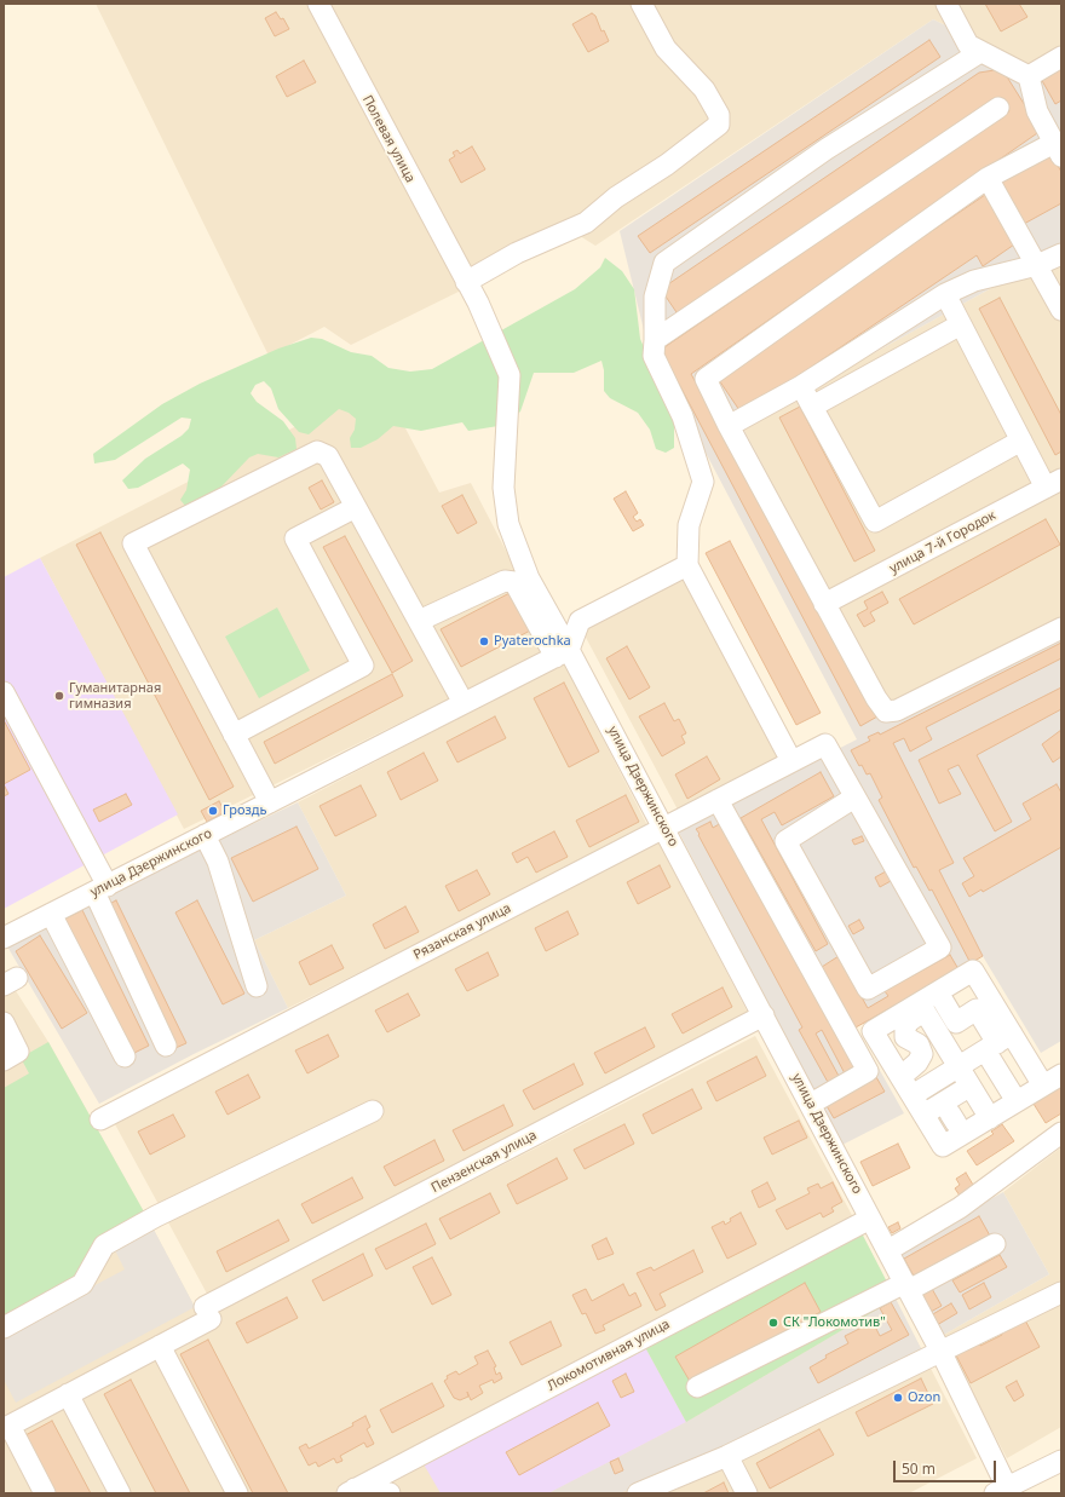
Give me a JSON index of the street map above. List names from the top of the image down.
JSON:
{
  "streets": {
    "street": [
      "Полевая улица",
      "улица 7-й Городок",
      "улица Дзержинского",
      "Рязанская улица",
      "Пензенская улица",
      "Локомотивная улица"
    ]
  },
  "crossings": [
    ["Полевая улица", "улица Дзержинского"],
    ["улица Дзержинского", "Рязанская улица"],
    ["улица Дзержинского", "Пензенская улица"],
    ["улица Дзержинского", "Локомотивная улица"]
  ],
  "places": [
    "Pyaterochka",
    "Гуманитарная гимназия",
    "Гроздь",
    "СК \"Локомотив\"",
    "Ozon"
  ],
  "scale_bar": "50 m"
}
